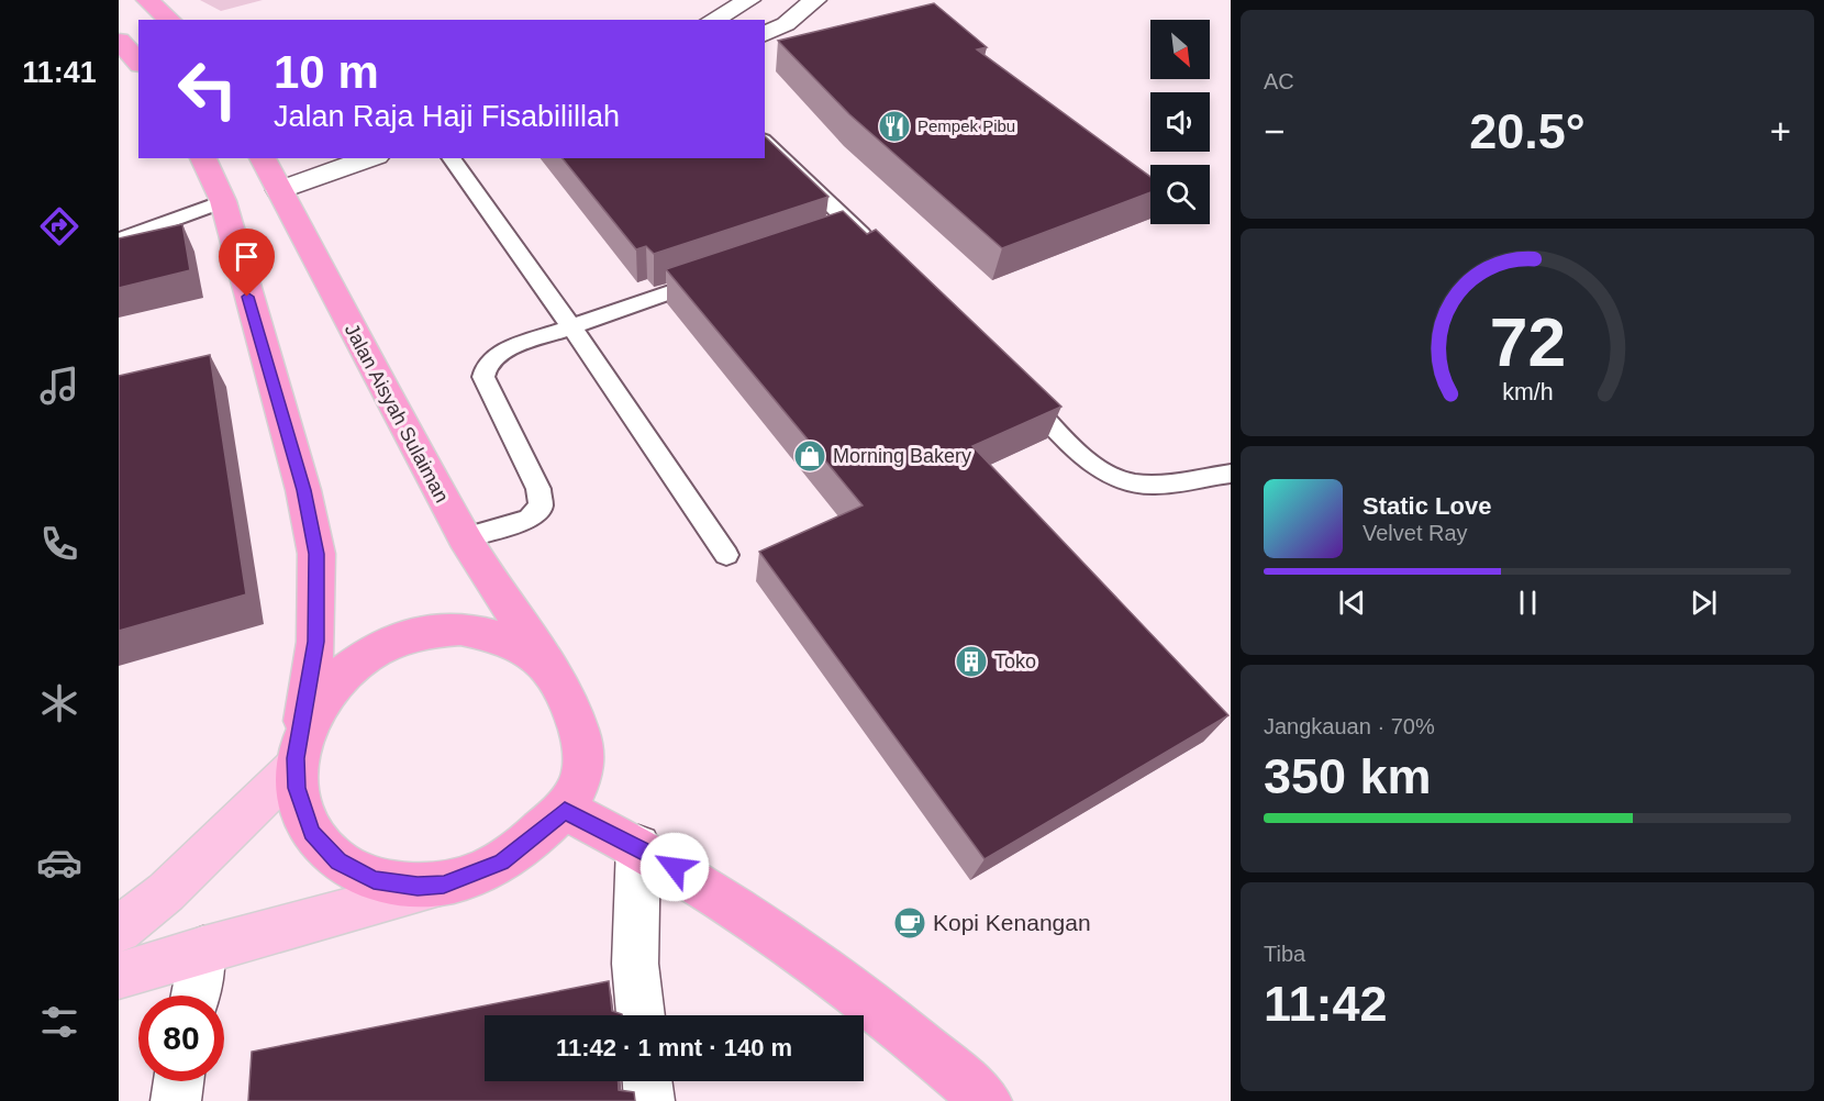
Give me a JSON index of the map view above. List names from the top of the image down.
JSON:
{
  "streets": {
    "highway": ["Jalan Aisyah Sulaiman"]
  },
  "places": {
    "restaurant": ["Pempek Pibu"],
    "shop": ["Morning Bakery"],
    "building": ["Toko"],
    "cafe": ["Kopi Kenangan"]
  },
  "north": "bottom right",
  "page": {
    "tabs": "11:41",
    "tile": [
      "AC",
      ["Jangkauan · 70%", "350 km"],
      ["Tiba", "11:42"]
    ],
    "turn": ["10 m", "Jalan Raja Haji Fisabilillah"],
    "heat": ["−", "20.5°", "+"],
    "song": ["Static Love", "Velvet Ray"],
    "limit": "80",
    "trip": "11:42 · 1 mnt · 140 m",
    "gauge": ["72", "km/h"]
  }
}
